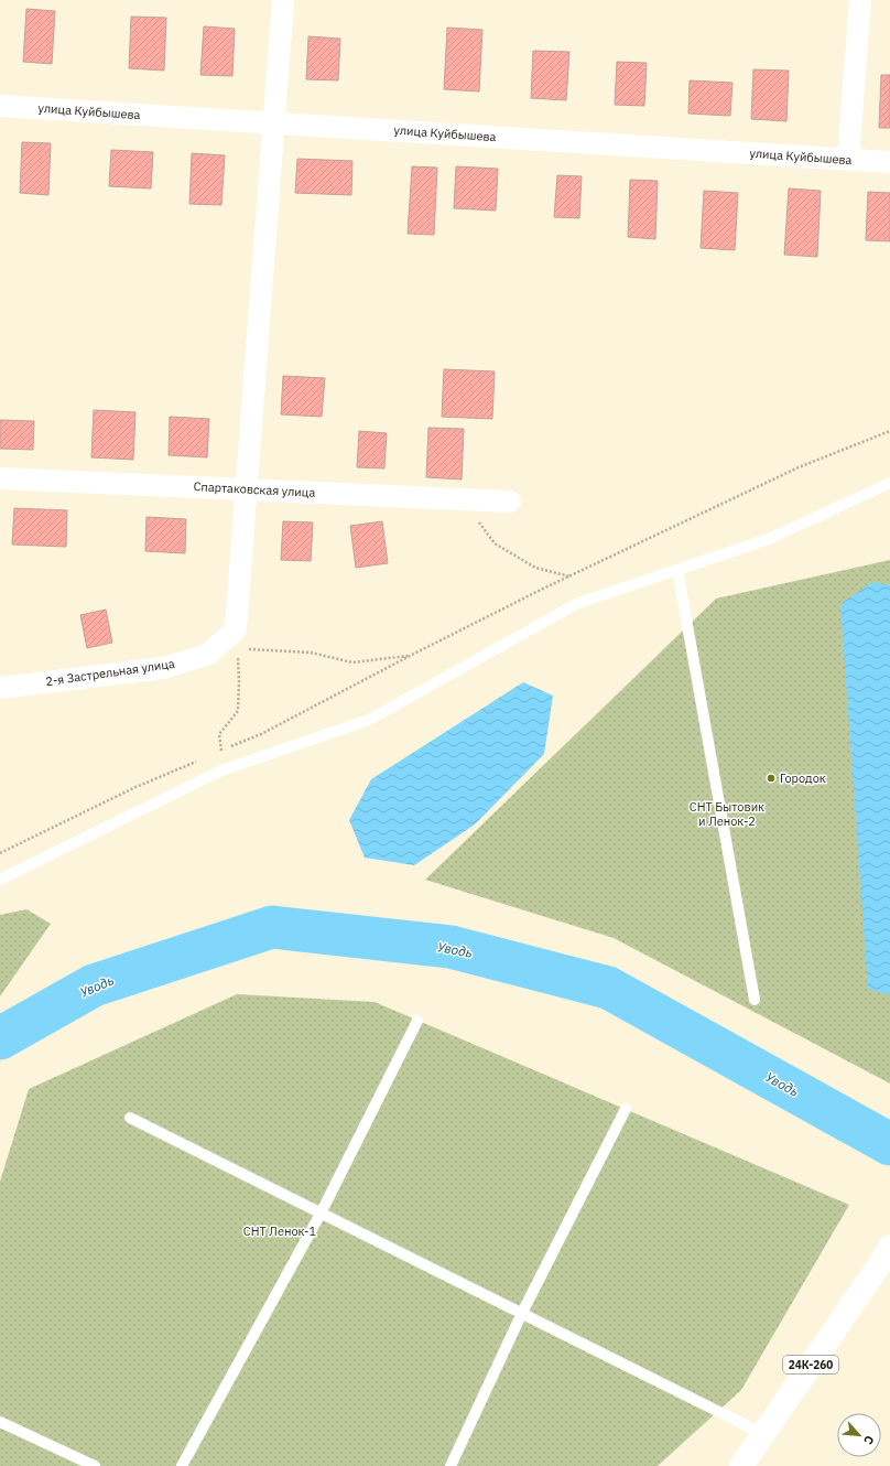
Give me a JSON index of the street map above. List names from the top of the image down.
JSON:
{
  "streets": {
    "main road": ["24К-260"],
    "street": ["улица Куйбышева", "Спартаковская улица", "2-я Застрельная улица"]
  },
  "water": ["Уводь"],
  "parks": ["СНТ Бытовик и Ленок-2", "СНТ Ленок-1"],
  "places": ["Городок"],
  "north": "bottom right"
}
